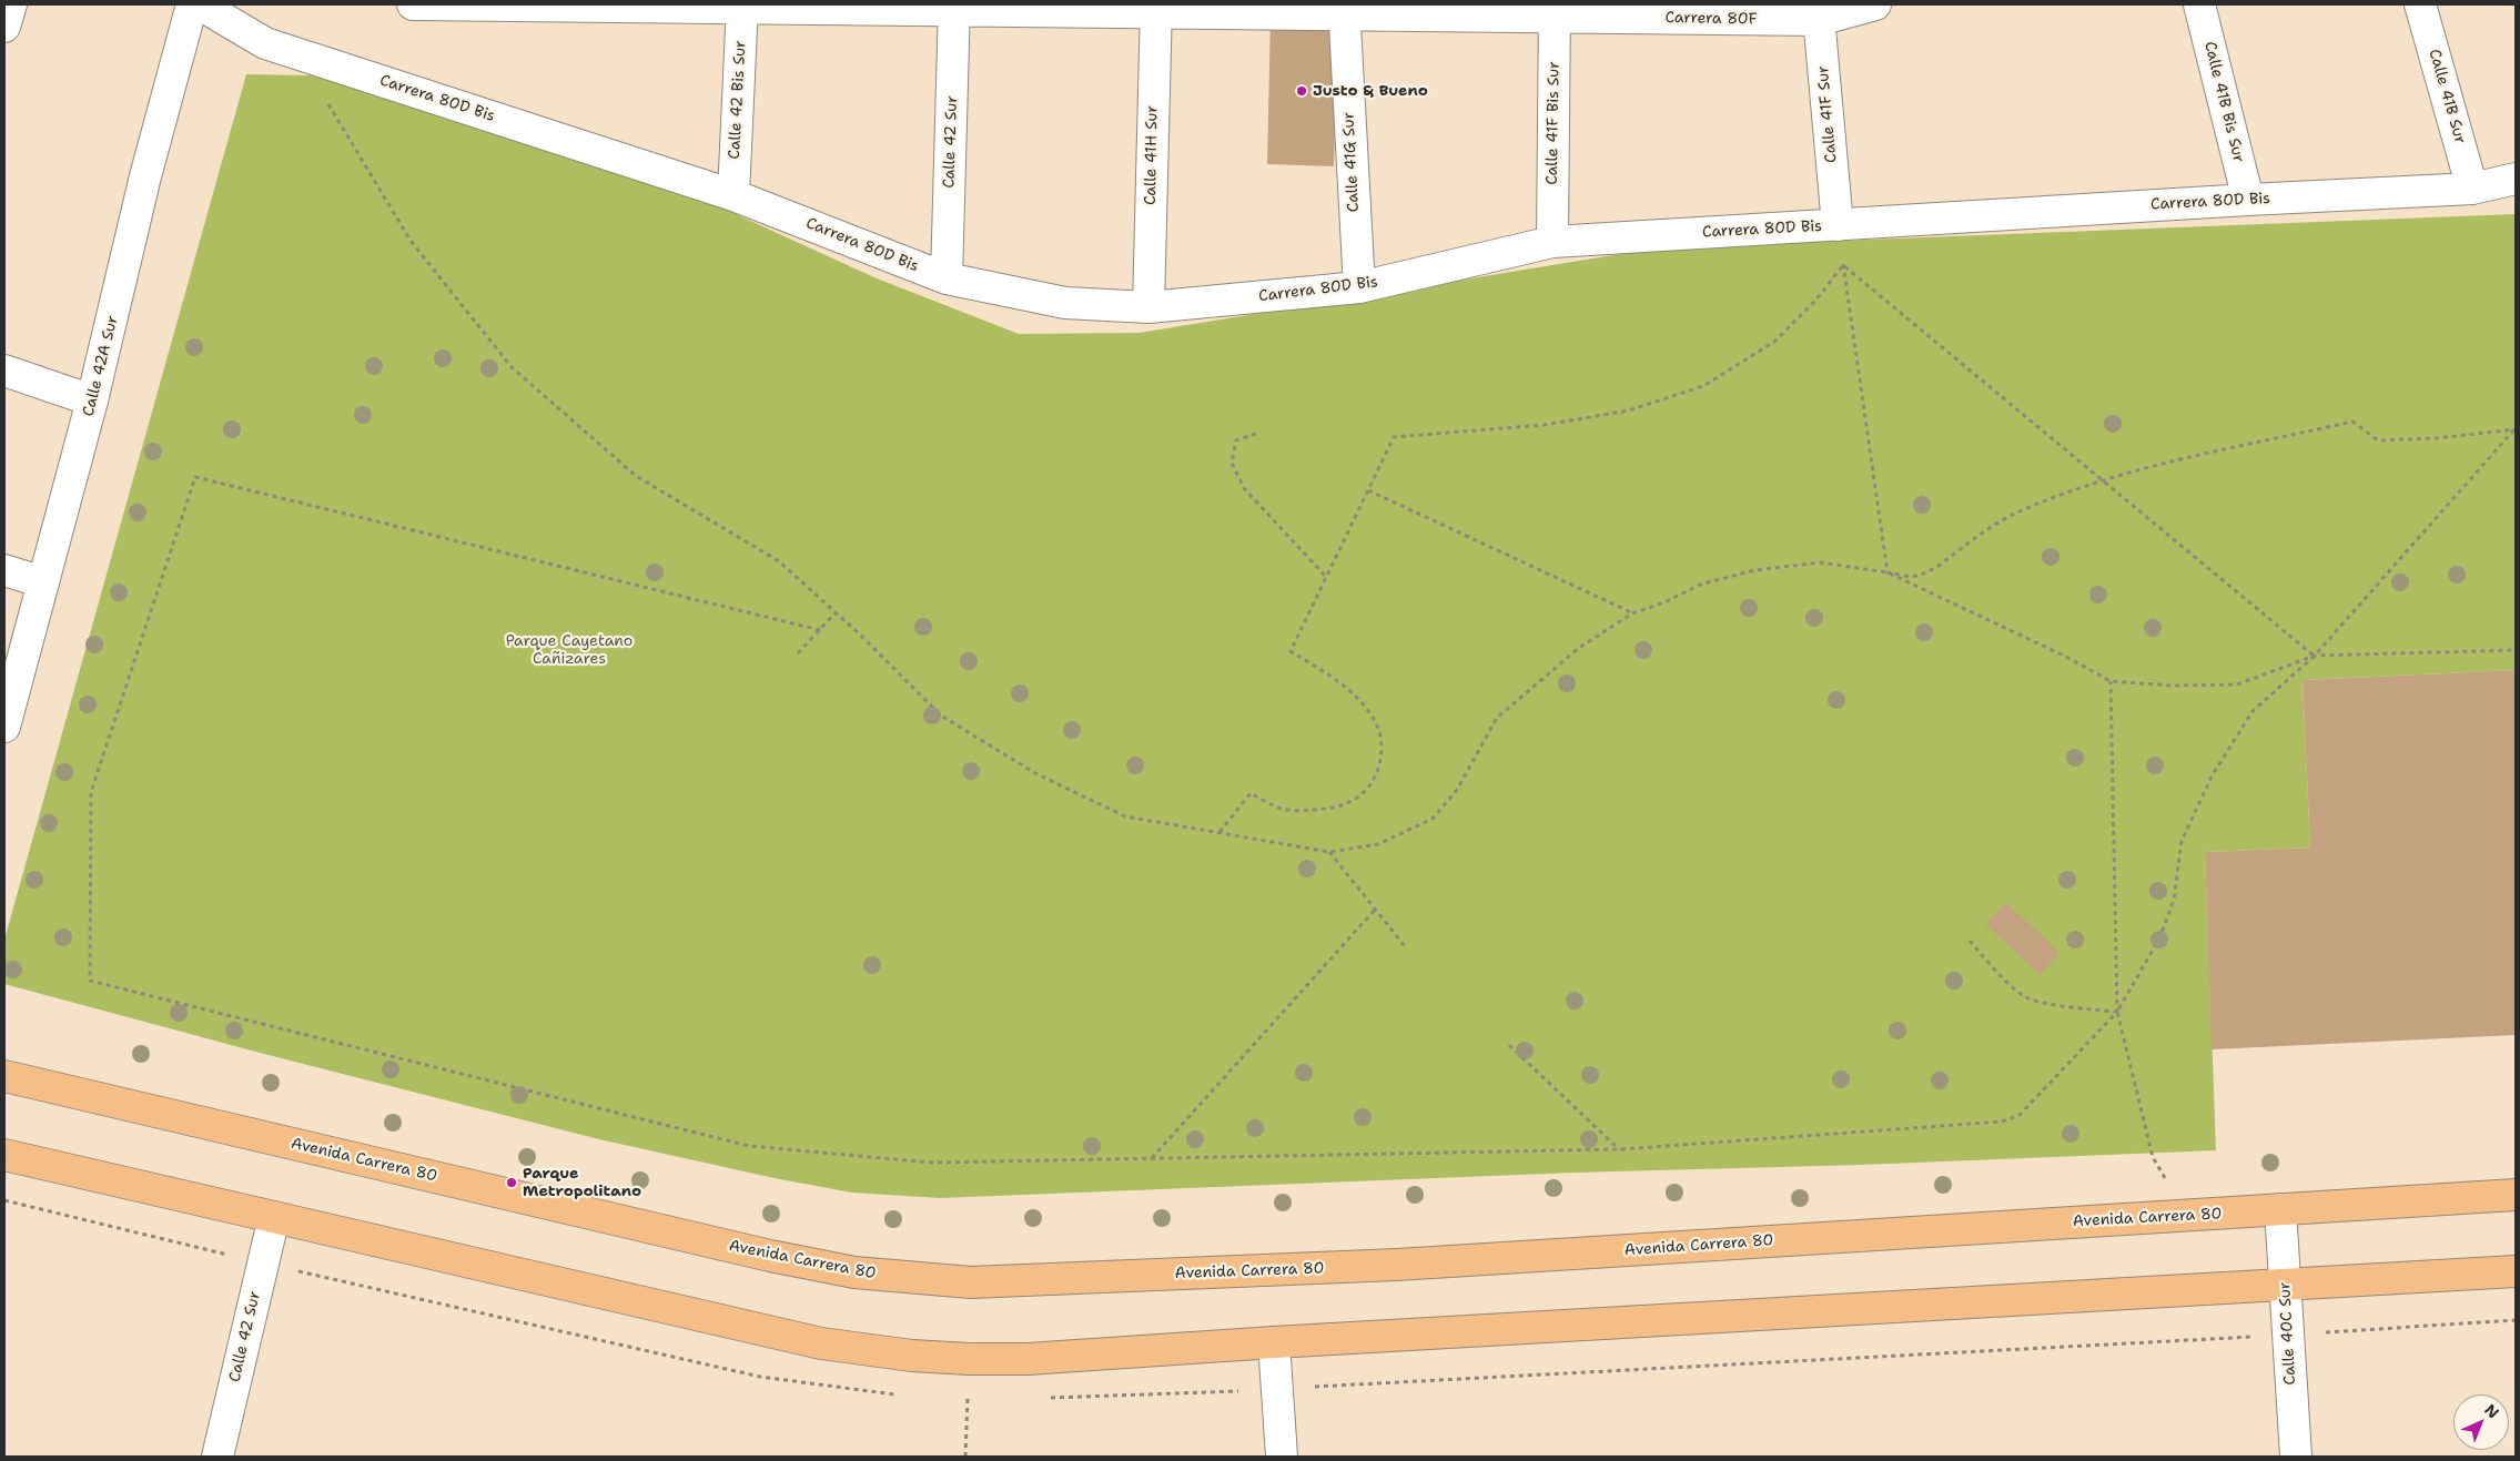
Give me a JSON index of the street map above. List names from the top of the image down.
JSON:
{
  "streets": {
    "main road": ["Avenida Carrera 80"],
    "street": [
      "Carrera 80F",
      "Calle 41B Sur",
      "Carrera 80D Bis",
      "Calle 42 Bis Sur",
      "Calle 41B Bis Sur",
      "Calle 41F Sur",
      "Calle 41F Bis Sur",
      "Calle 42 Sur",
      "Calle 41H Sur",
      "Calle 41G Sur",
      "Calle 42A Sur",
      "Calle 40C Sur"
    ]
  },
  "crossings": [
    ["Carrera 80F", "Calle 42 Bis Sur"],
    ["Carrera 80F", "Calle 41F Sur"],
    ["Carrera 80F", "Calle 41F Bis Sur"],
    ["Carrera 80F", "Calle 42 Sur"],
    ["Carrera 80F", "Calle 41H Sur"],
    ["Carrera 80F", "Calle 41G Sur"],
    ["Calle 41B Sur", "Carrera 80D Bis"],
    ["Carrera 80D Bis", "Calle 42 Bis Sur"],
    ["Carrera 80D Bis", "Calle 41B Bis Sur"],
    ["Carrera 80D Bis", "Calle 41F Sur"],
    ["Carrera 80D Bis", "Calle 41F Bis Sur"],
    ["Carrera 80D Bis", "Calle 42 Sur"],
    ["Carrera 80D Bis", "Calle 41H Sur"],
    ["Carrera 80D Bis", "Calle 41G Sur"],
    ["Avenida Carrera 80", "Calle 40C Sur"]
  ],
  "parks": ["Parque Cayetano Cañizares"],
  "places": ["Justo & Bueno", "Parque Metropolitano"],
  "north": "top right"
}
